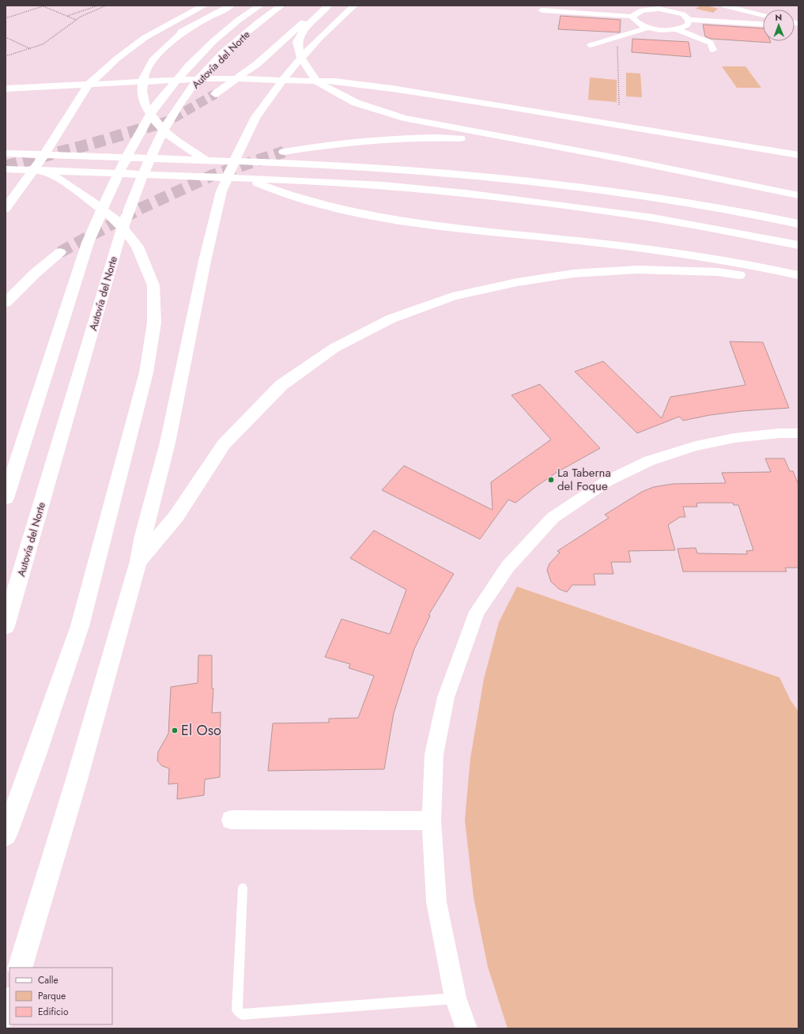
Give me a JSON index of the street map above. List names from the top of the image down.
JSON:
{
  "streets": {
    "highway": ["Autovía del Norte"]
  },
  "places": ["La Taberna del Foque", "El Oso"],
  "legend": ["Calle", "Parque", "Edificio"],
  "north": "top"
}
